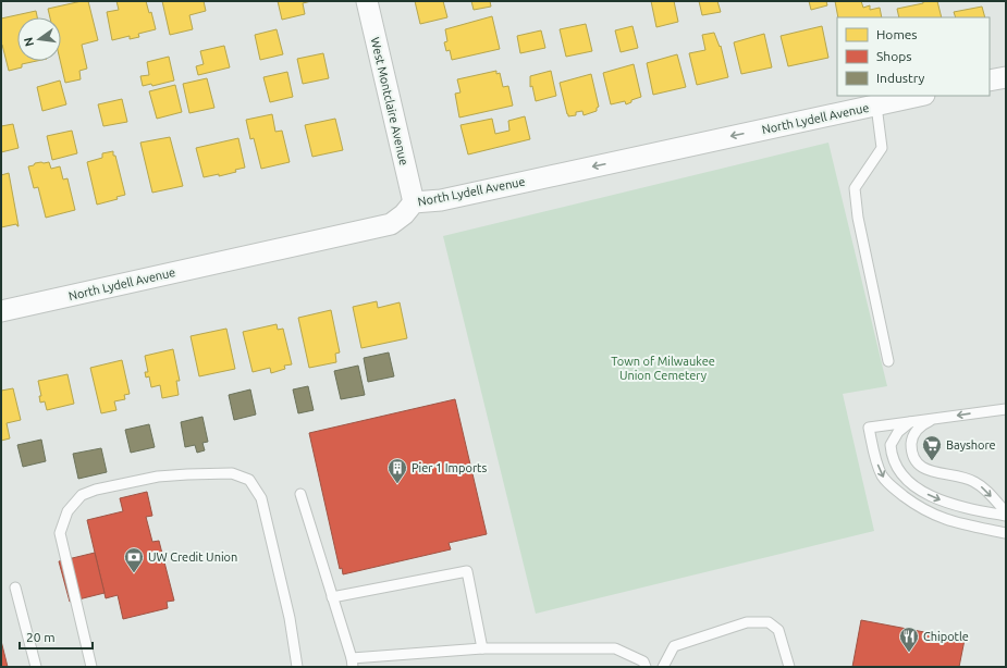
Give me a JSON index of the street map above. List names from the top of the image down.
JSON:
{
  "streets": {
    "street": ["West Montclaire Avenue", "North Lydell Avenue"]
  },
  "crossings": [
    ["West Montclaire Avenue", "North Lydell Avenue"]
  ],
  "one_way": ["North Lydell Avenue"],
  "parks": ["Town of Milwaukee Union Cemetery"],
  "places": {
    "supermarket": ["Bayshore"],
    "building": ["Pier 1 Imports"],
    "bank": ["UW Credit Union"],
    "restaurant": ["Chipotle"]
  },
  "legend": ["Homes", "Shops", "Industry"],
  "scale_bar": "20 m",
  "north": "left"
}
